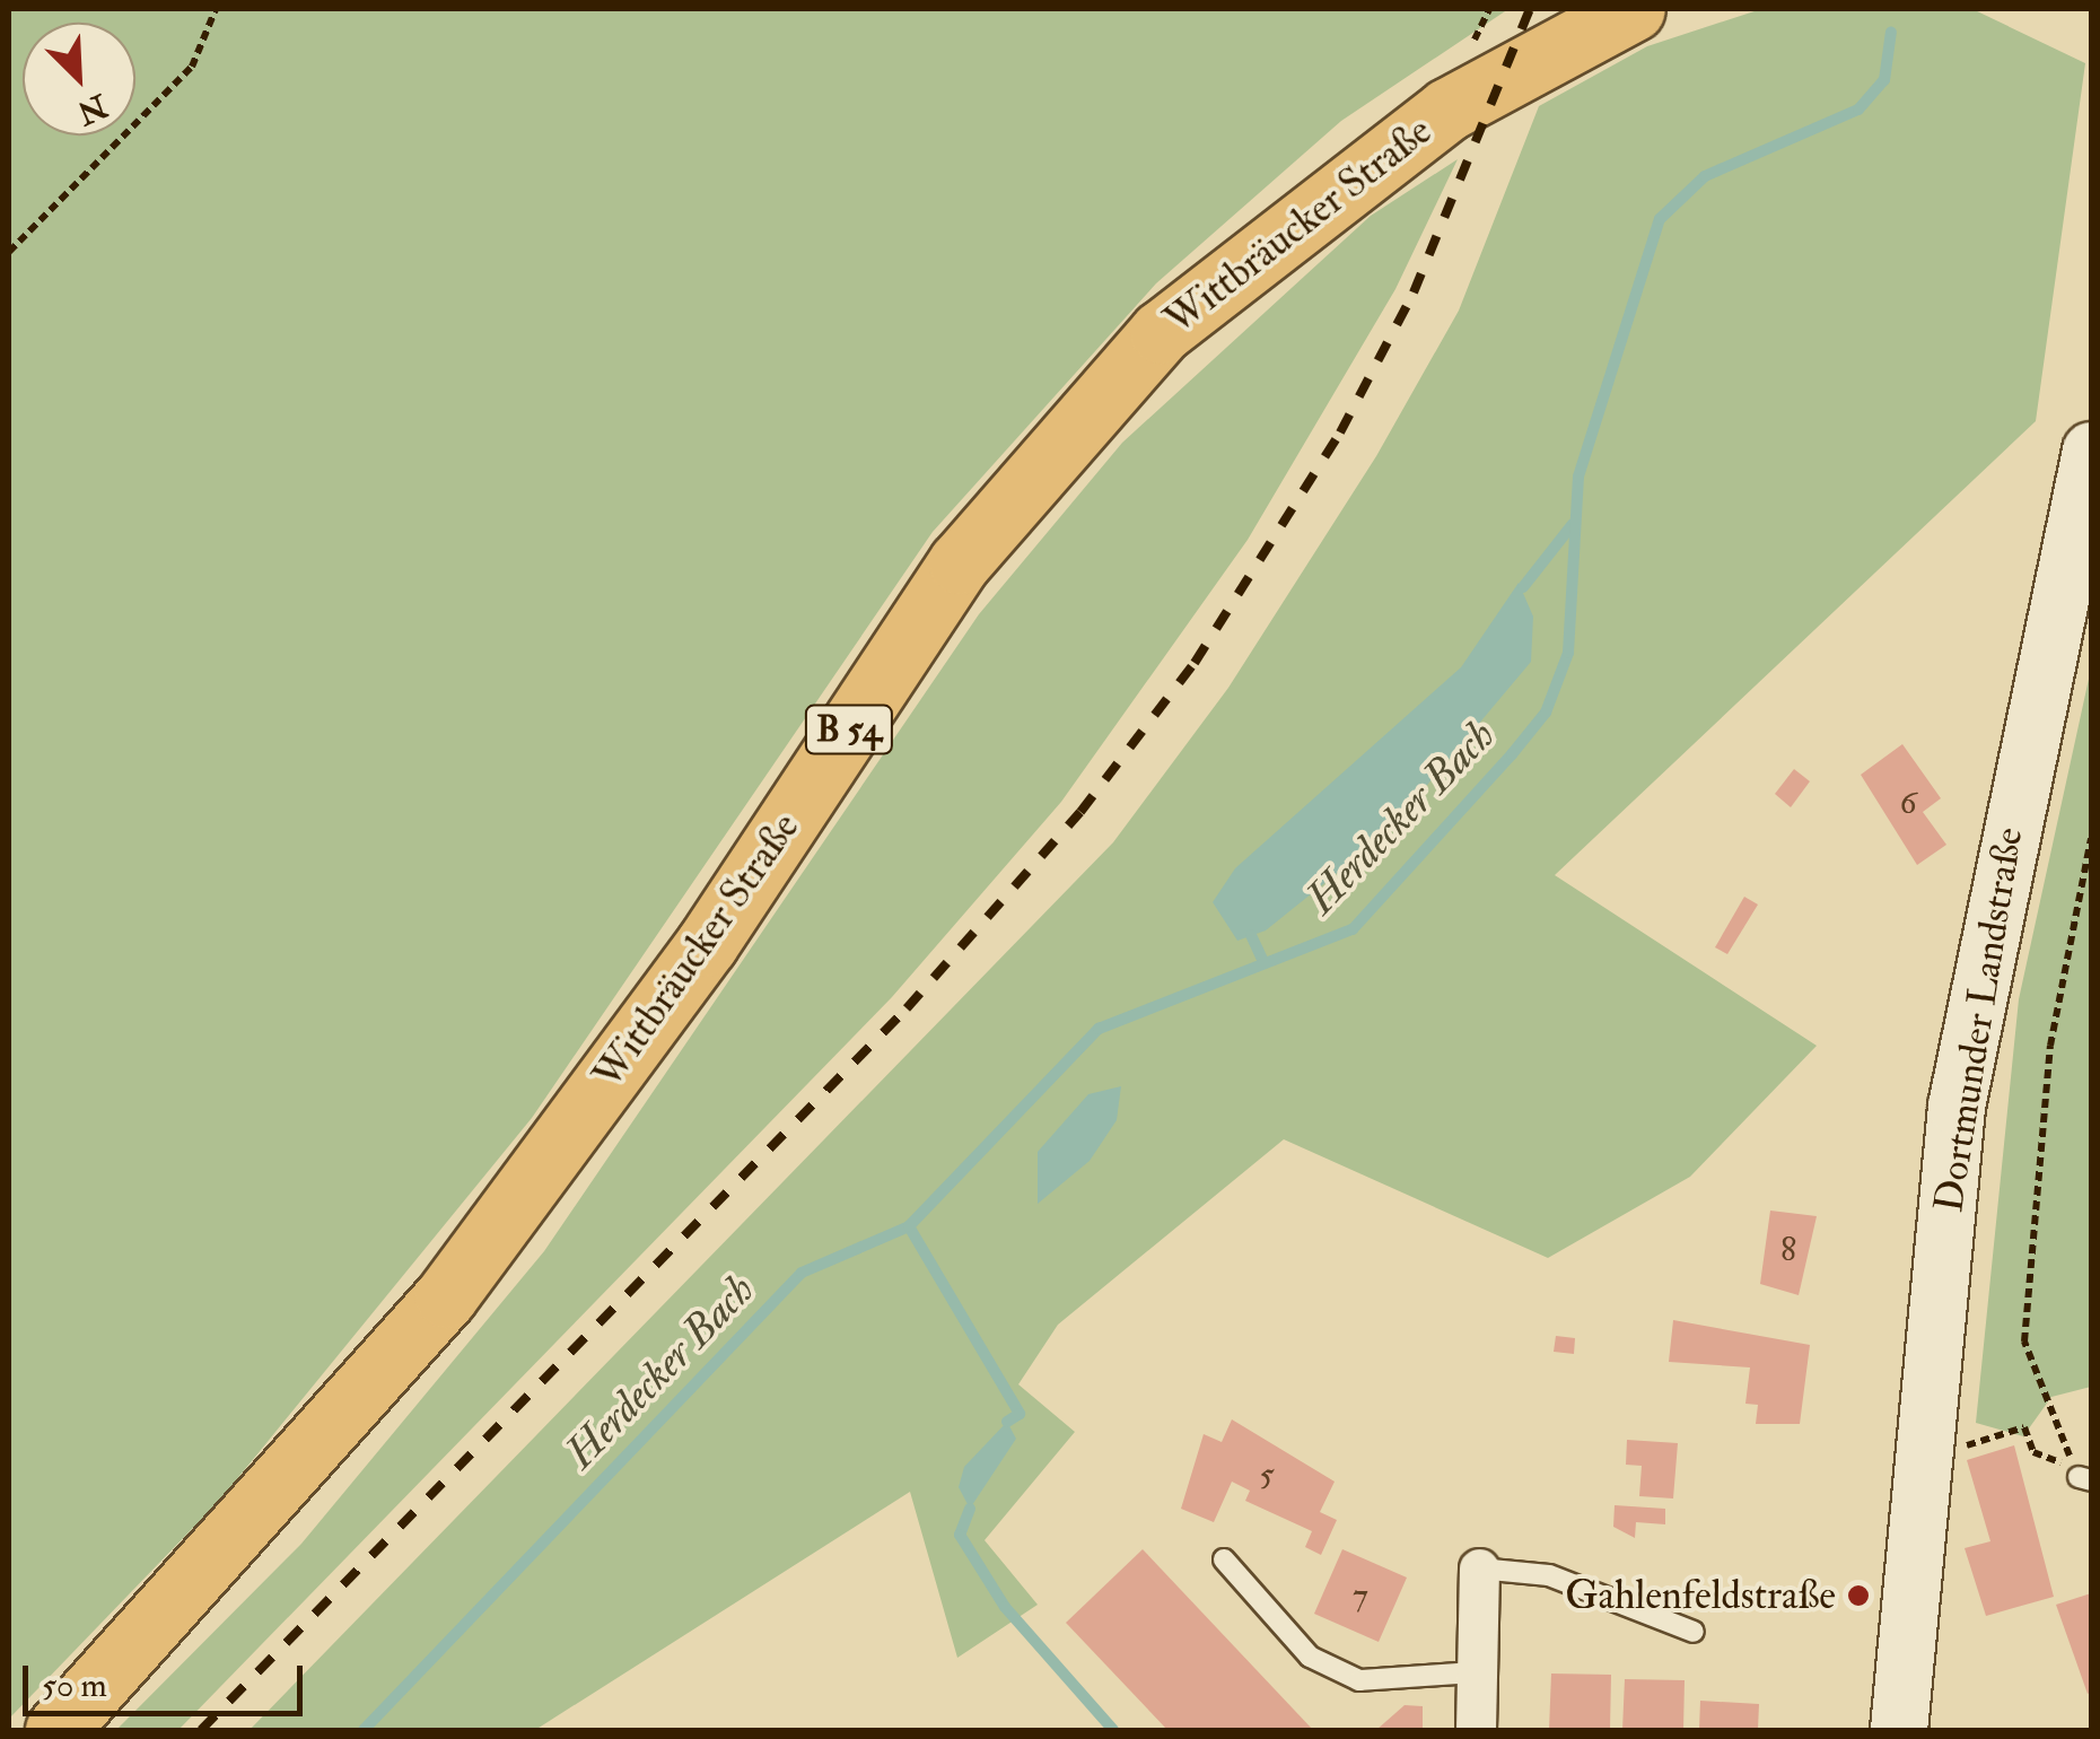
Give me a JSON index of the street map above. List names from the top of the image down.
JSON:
{
  "streets": {
    "main road": ["Wittbräucker Straße", "B 54", "Dortmunder Landstraße"]
  },
  "water": ["Herdecker Bach"],
  "places": ["Gahlenfeldstraße"],
  "house_numbers": [
    "6",
    "8",
    "5",
    "7"
  ],
  "scale_bar": "50 m",
  "north": "bottom right"
}
